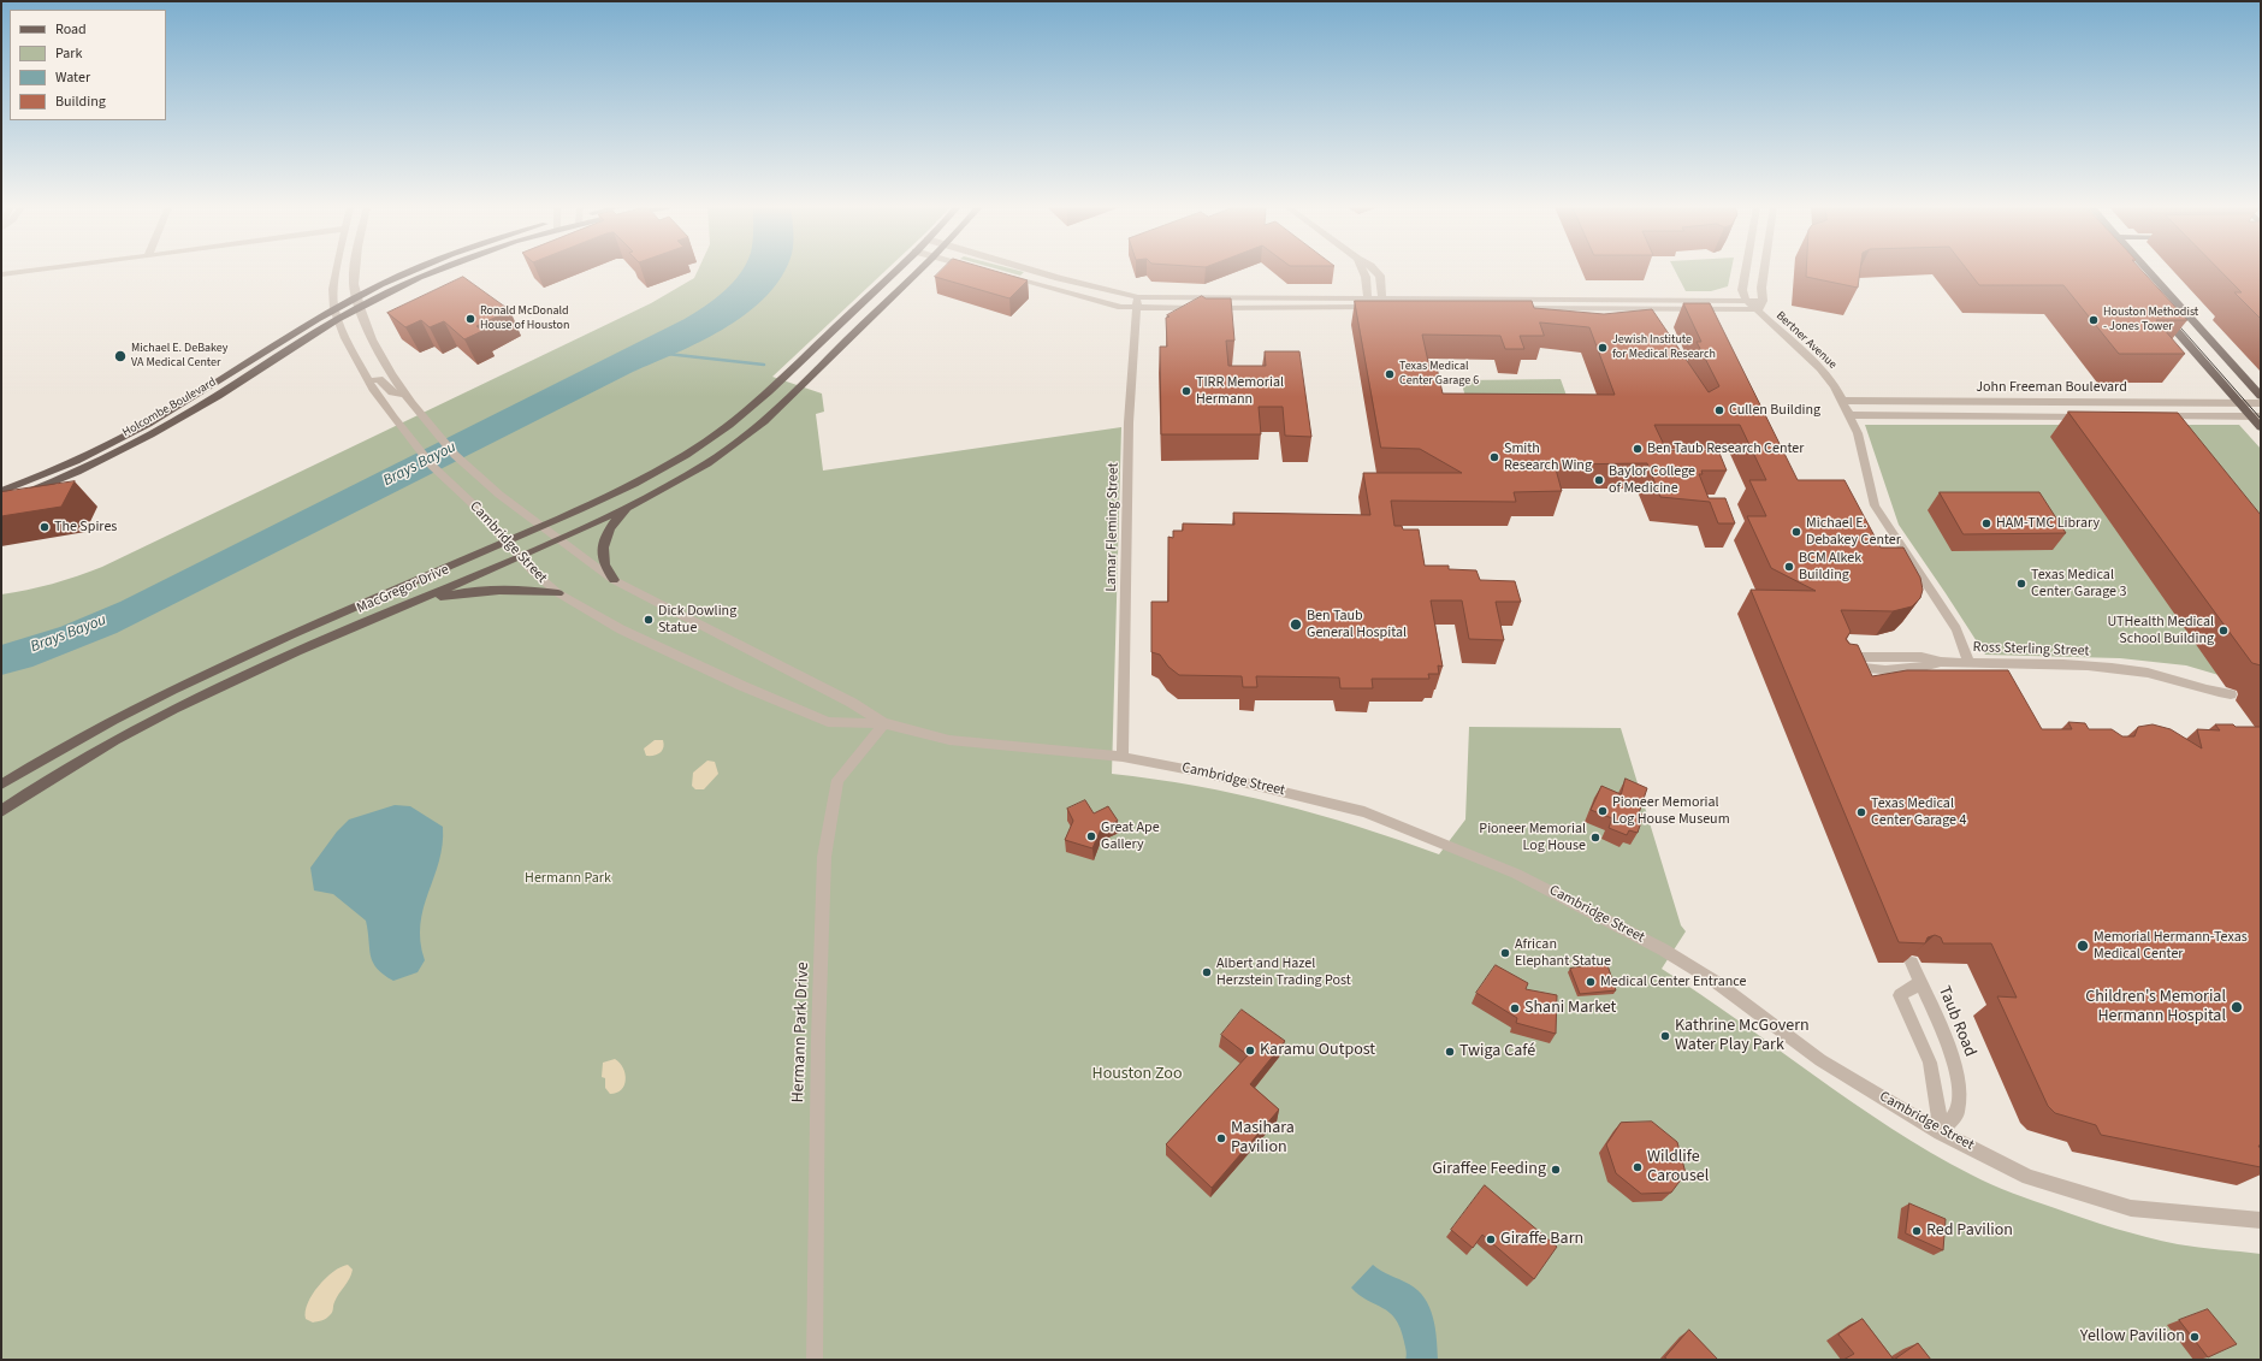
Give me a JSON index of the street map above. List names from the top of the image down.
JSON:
{
  "streets": {
    "main road": ["Holcombe Boulevard", "MacGregor Drive"],
    "street": [
      "Bertner Avenue",
      "John Freeman Boulevard",
      "Lamar Fleming Street",
      "Cambridge Street",
      "Ross Sterling Street",
      "Taub Road",
      "Hermann Park Drive"
    ]
  },
  "crossings": [
    ["Bertner Avenue", "John Freeman Boulevard"],
    ["Bertner Avenue", "Ross Sterling Street"],
    ["Holcombe Boulevard", "Cambridge Street"],
    ["Lamar Fleming Street", "Cambridge Street"],
    ["Cambridge Street", "MacGregor Drive"],
    ["Cambridge Street", "Taub Road"],
    ["Cambridge Street", "Hermann Park Drive"]
  ],
  "water": ["Brays Bayou"],
  "parks": ["Hermann Park", "Houston Zoo"],
  "places": [
    "Ronald McDonald House of Houston",
    "Houston Methodist - Jones Tower",
    "Jewish Institute for Medical Research",
    "Michael E. DeBakey VA Medical Center",
    "Texas Medical Center Garage 6",
    "TIRR Memorial Hermann",
    "Cullen Building",
    "Ben Taub Research Center",
    "Smith Research Wing",
    "Baylor College of Medicine",
    "HAM-TMC Library",
    "The Spires",
    "Michael E. Debakey Center",
    "BCM Alkek Building",
    "Texas Medical Center Garage 3",
    "Dick Dowling Statue",
    "Ben Taub General Hospital",
    "UTHealth Medical School Building",
    "Pioneer Memorial Log House Museum",
    "Texas Medical Center Garage 4",
    "Great Ape Gallery",
    "Pioneer Memorial Log House",
    "Memorial Hermann-Texas Medical Center",
    "African Elephant Statue",
    "Albert and Hazel Herzstein Trading Post",
    "Medical Center Entrance",
    "Children's Memorial Hermann Hospital",
    "Shani Market",
    "Kathrine McGovern Water Play Park",
    "Karamu Outpost",
    "Twiga Café",
    "Masihara Pavilion",
    "Wildlife Carousel",
    "Giraffee Feeding",
    "Red Pavilion",
    "Giraffe Barn",
    "Yellow Pavilion"
  ],
  "legend": [
    "Road",
    "Park",
    "Water",
    "Building"
  ]
}
